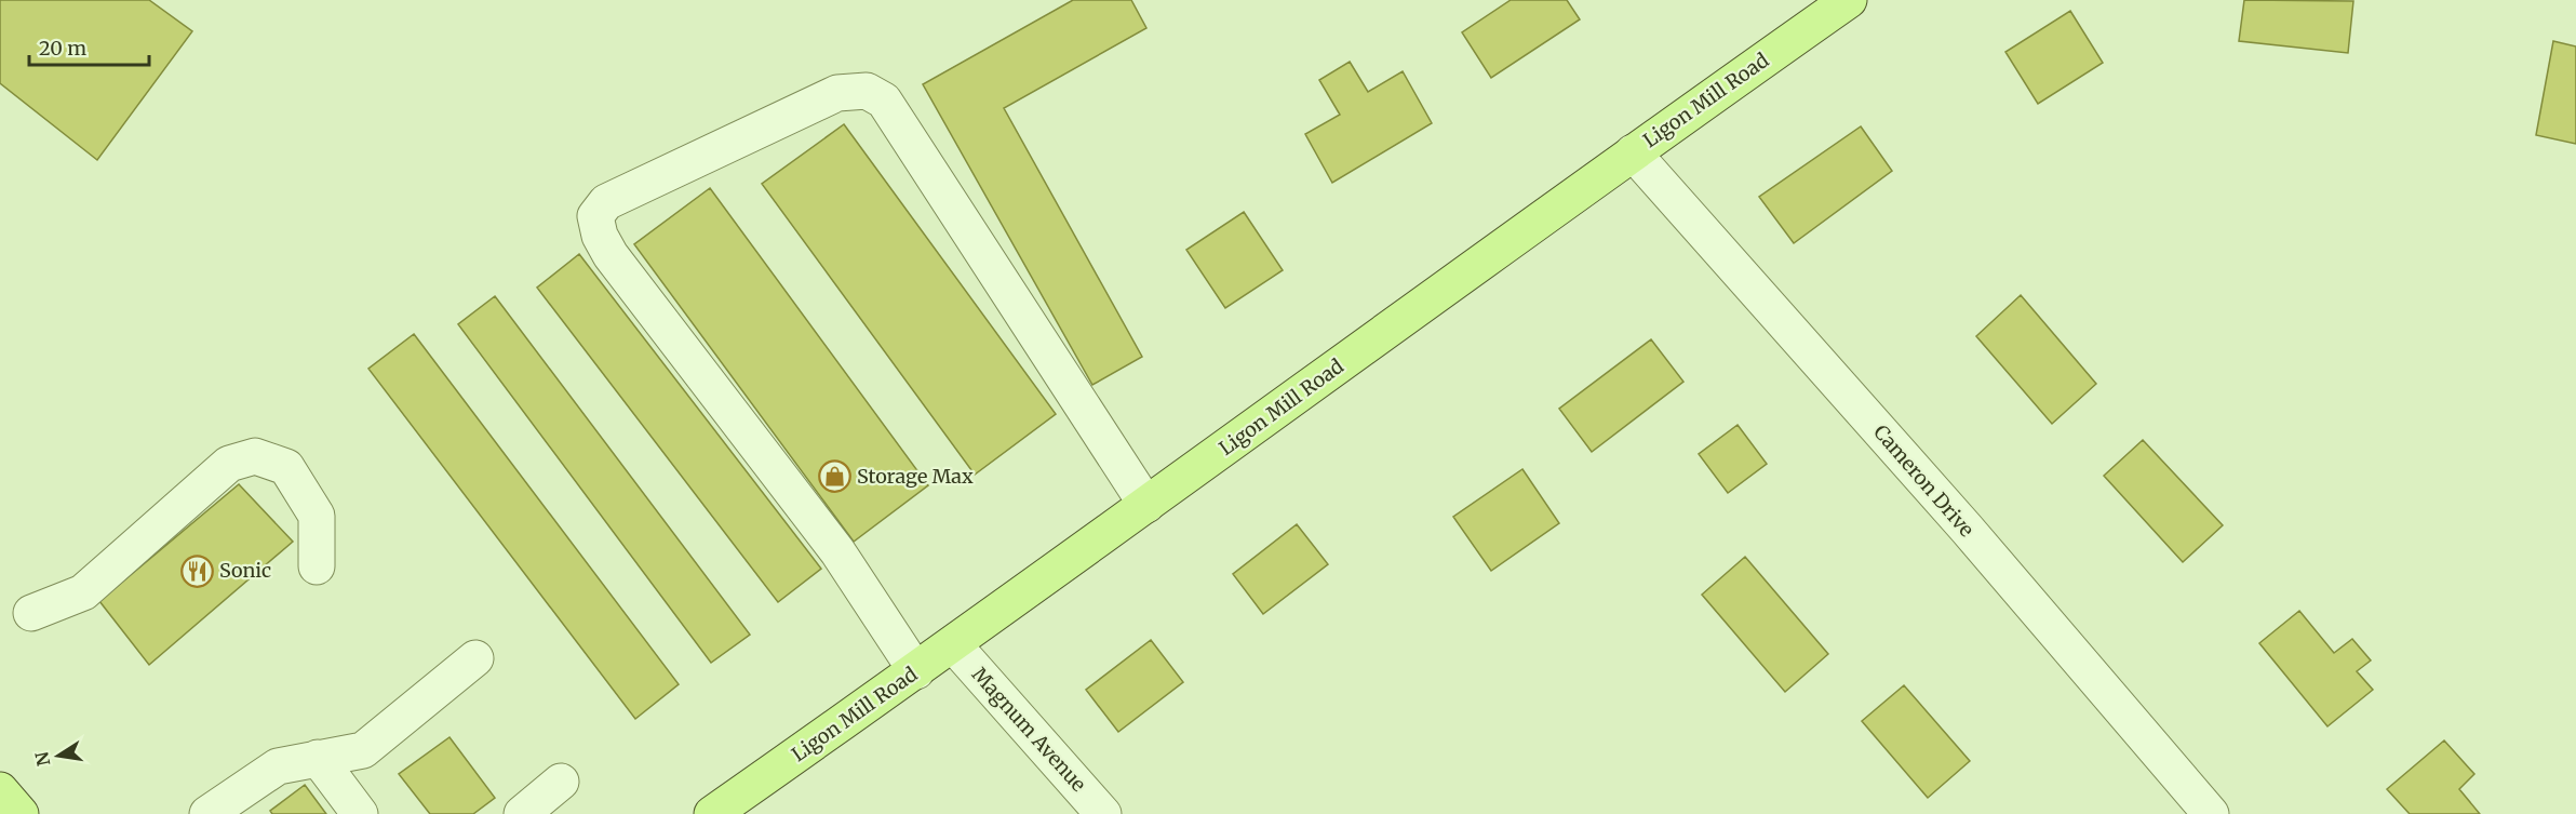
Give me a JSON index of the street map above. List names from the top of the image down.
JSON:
{
  "streets": {
    "main road": ["Ligon Mill Road"],
    "street": ["Cameron Drive", "Magnum Avenue"]
  },
  "crossings": [
    ["Ligon Mill Road", "Cameron Drive"],
    ["Ligon Mill Road", "Magnum Avenue"]
  ],
  "places": {
    "shop": ["Storage Max"],
    "restaurant": ["Sonic"]
  },
  "scale_bar": "20 m",
  "north": "left"
}
